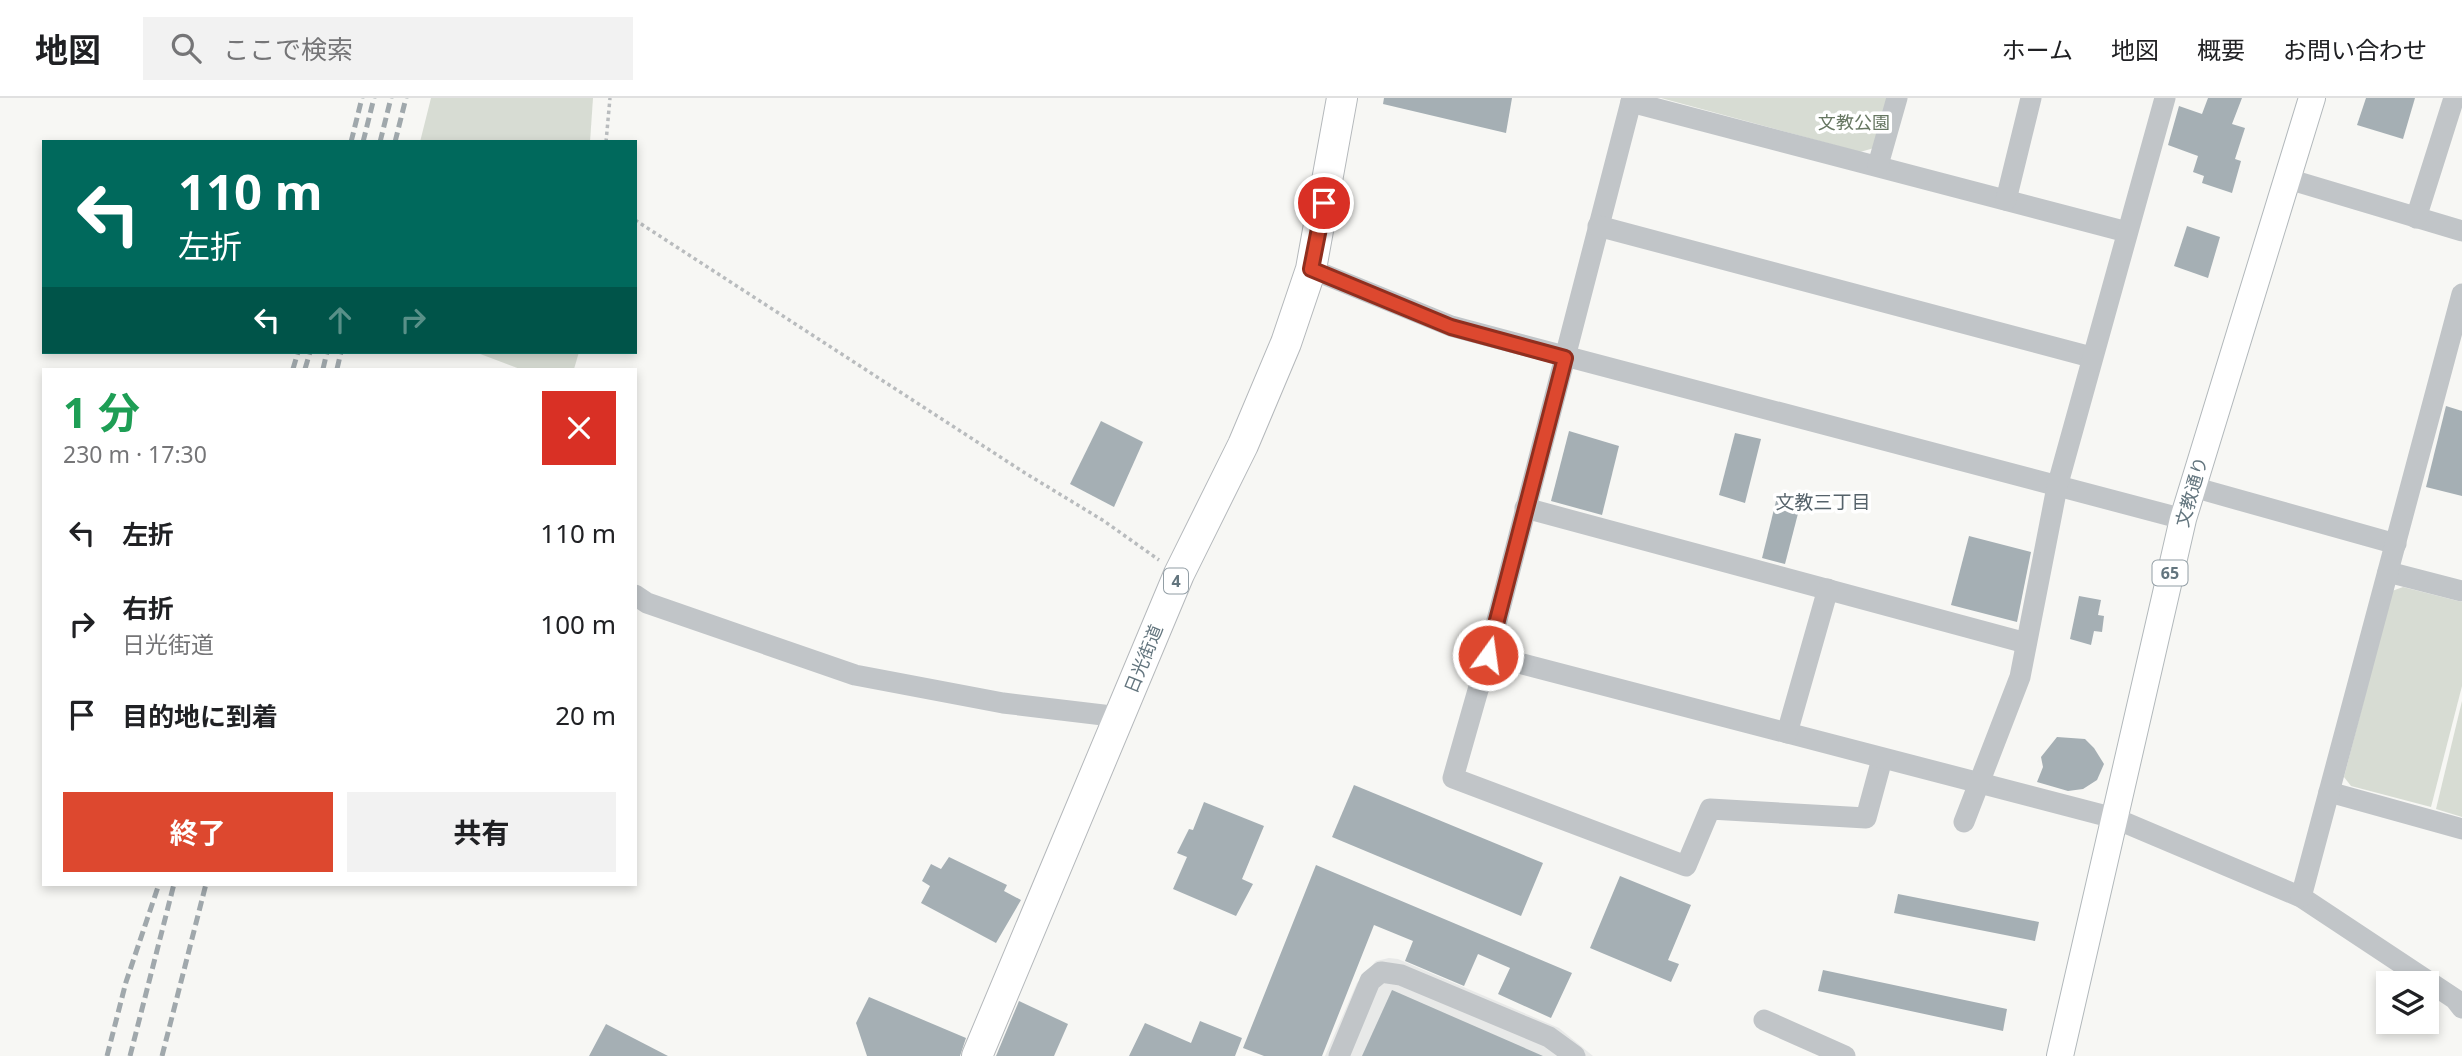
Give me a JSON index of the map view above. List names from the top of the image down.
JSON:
{
  "streets": {
    "highway": ["4", "日光街道"],
    "main road": ["文教通り", "65"]
  },
  "districts": ["文教三丁目"],
  "parks": ["文教公園"],
  "page": {
    "header": "地図",
    "search": "ここで検索",
    "nav": [
      "ホーム",
      "地図",
      "概要",
      "お問い合わせ"
    ],
    "turn": ["110 m", "左折"],
    "heading": ["1 分", "230 m · 17:30"],
    "list": [
      {
        "name": "左折",
        "value": "110 m"
      },
      {
        "name": "右折",
        "note": "日光街道",
        "value": "100 m"
      },
      {
        "name": "目的地に到着",
        "value": "20 m"
      }
    ],
    "buttons": ["終了", "共有"]
  }
}
